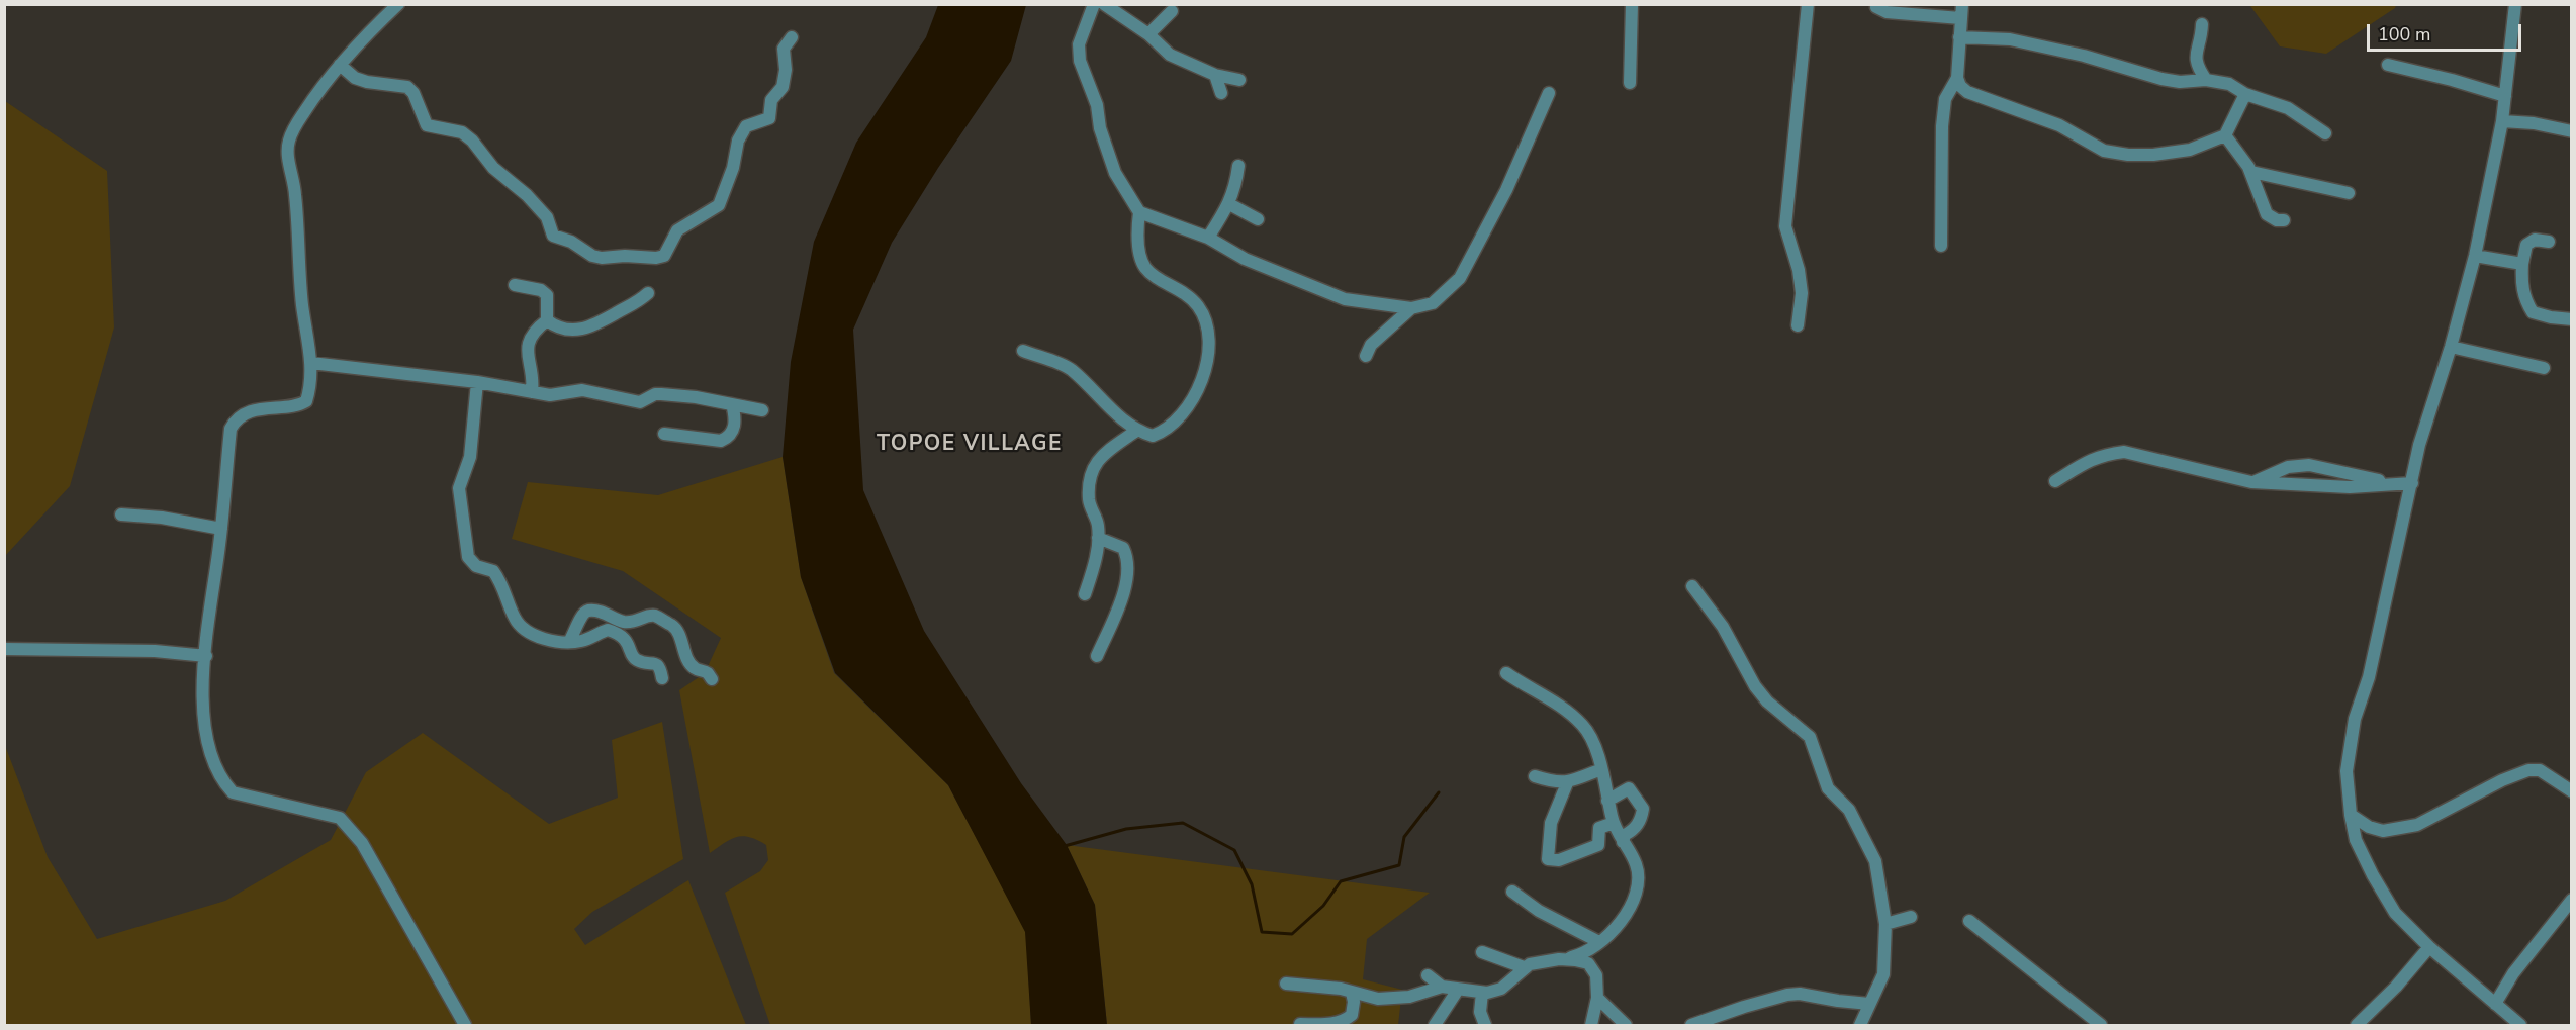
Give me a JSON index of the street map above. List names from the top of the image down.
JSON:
{
  "districts": ["TOPOE VILLAGE"],
  "scale_bar": "100 m"
}
